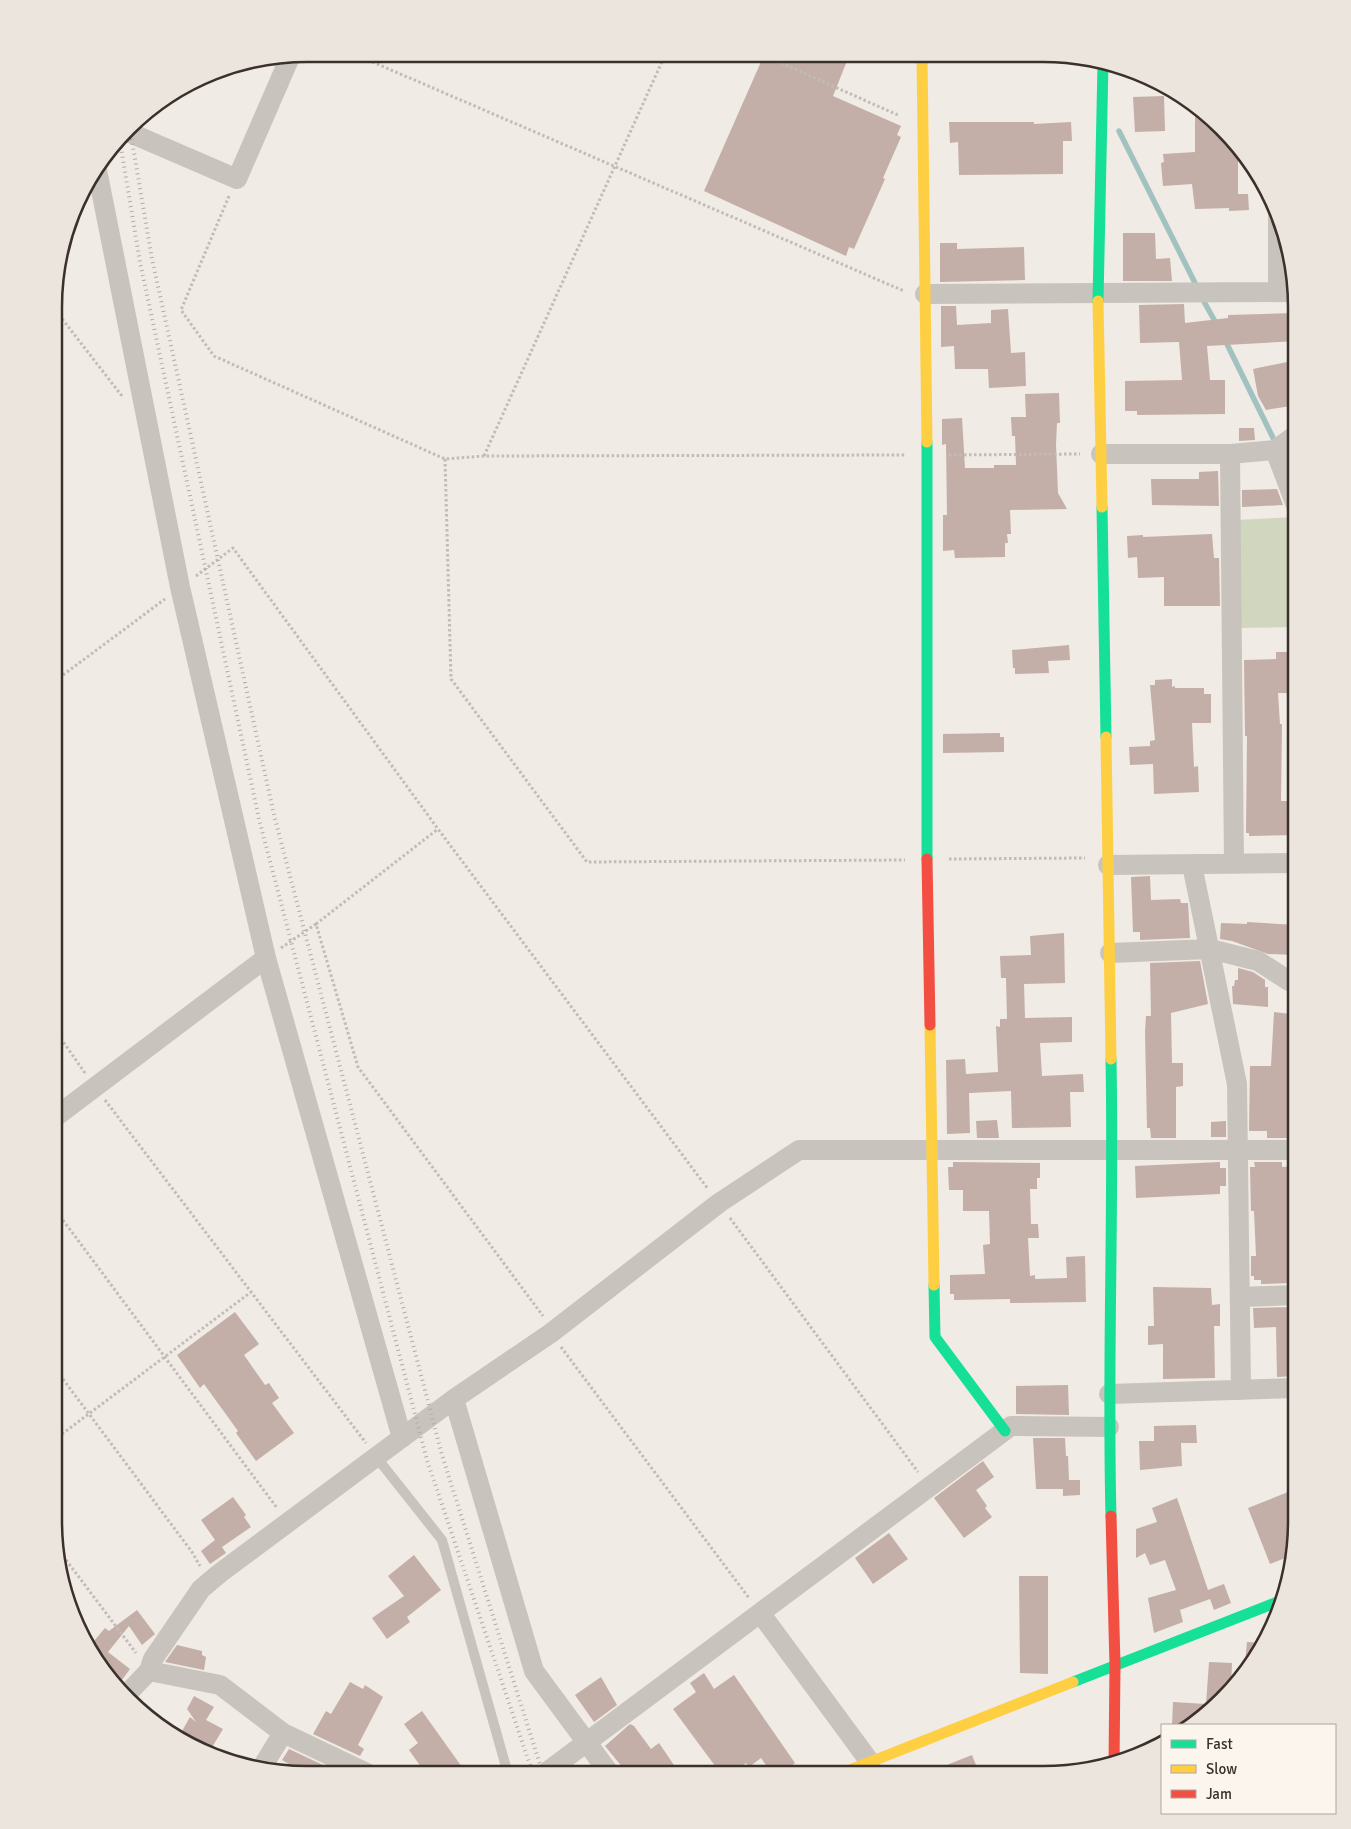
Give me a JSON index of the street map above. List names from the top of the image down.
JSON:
{
  "legend": ["Fast", "Slow", "Jam"]
}
